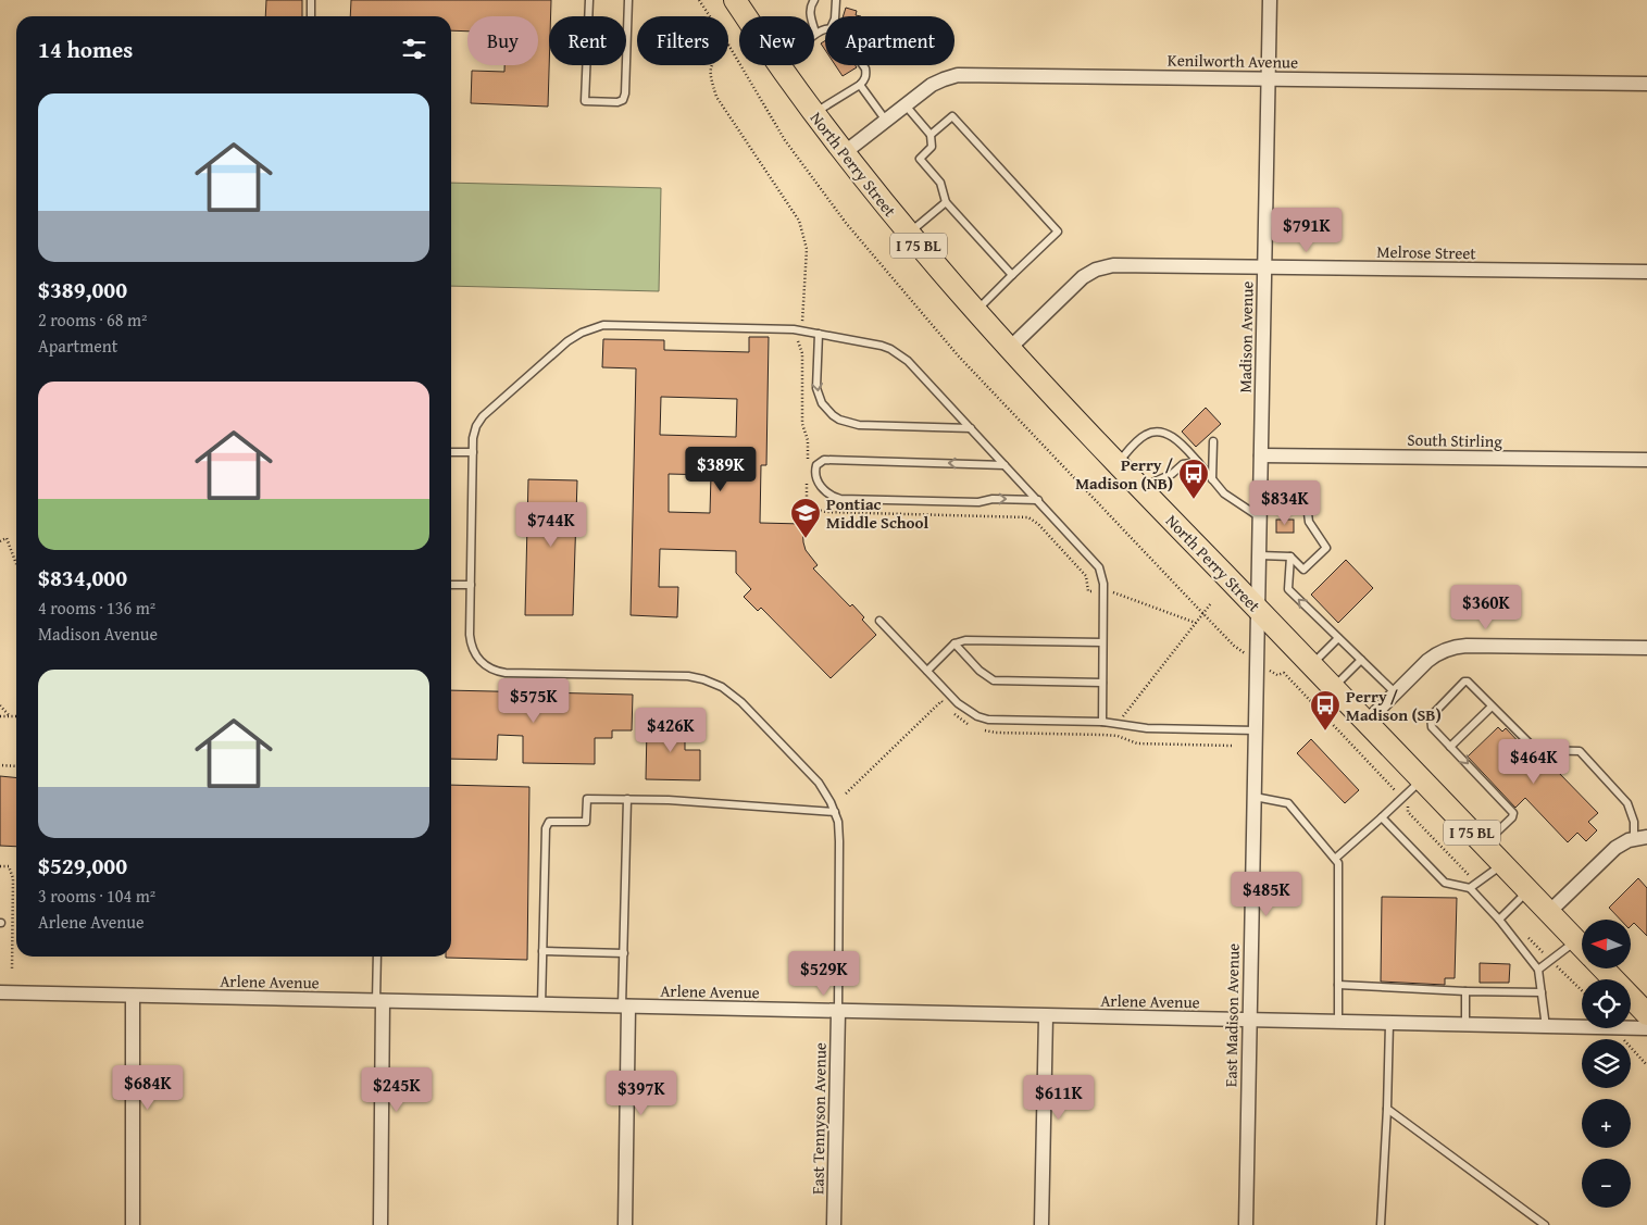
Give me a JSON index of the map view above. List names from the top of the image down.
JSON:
{
  "streets": {
    "main road": ["North Perry Street", "I 75 BL"],
    "street": [
      "Kenilworth Avenue",
      "Melrose Street",
      "Madison Avenue",
      "South Stirling",
      "Arlene Avenue",
      "East Madison Avenue",
      "East Tennyson Avenue"
    ]
  },
  "crossings": [
    ["Kenilworth Avenue", "North Perry Street"],
    ["Kenilworth Avenue", "Madison Avenue"],
    ["North Perry Street", "Melrose Street"],
    ["North Perry Street", "Madison Avenue"],
    ["North Perry Street", "East Madison Avenue"],
    ["Melrose Street", "Madison Avenue"],
    ["Madison Avenue", "South Stirling"],
    ["Madison Avenue", "East Madison Avenue"],
    ["Arlene Avenue", "East Madison Avenue"],
    ["Arlene Avenue", "East Tennyson Avenue"]
  ],
  "places": {
    "bus stop": ["Perry / Madison (NB)", "Perry / Madison (SB)"],
    "school or university": ["Pontiac Middle School"]
  },
  "north": "left",
  "page": {
    "chip": [
      "Buy",
      "Rent",
      "Filters",
      "New",
      "Apartment"
    ],
    "heading": "14 homes",
    "list": [
      {
        "name": "$389,000",
        "note": "2 rooms · 68 m² · Apartment"
      },
      {
        "name": "$834,000",
        "note": "4 rooms · 136 m² · Madison Avenue"
      },
      {
        "name": "$529,000",
        "note": "3 rooms · 104 m² · Arlene Avenue"
      }
    ],
    "price": [
      "$791K",
      "$389K",
      "$834K",
      "$744K",
      "$360K",
      "$575K",
      "$426K",
      "$464K",
      "$485K",
      "$529K",
      "$684K",
      "$245K",
      "$397K",
      "$611K"
    ],
    "map_buttons": ["+", "−"]
  }
}
